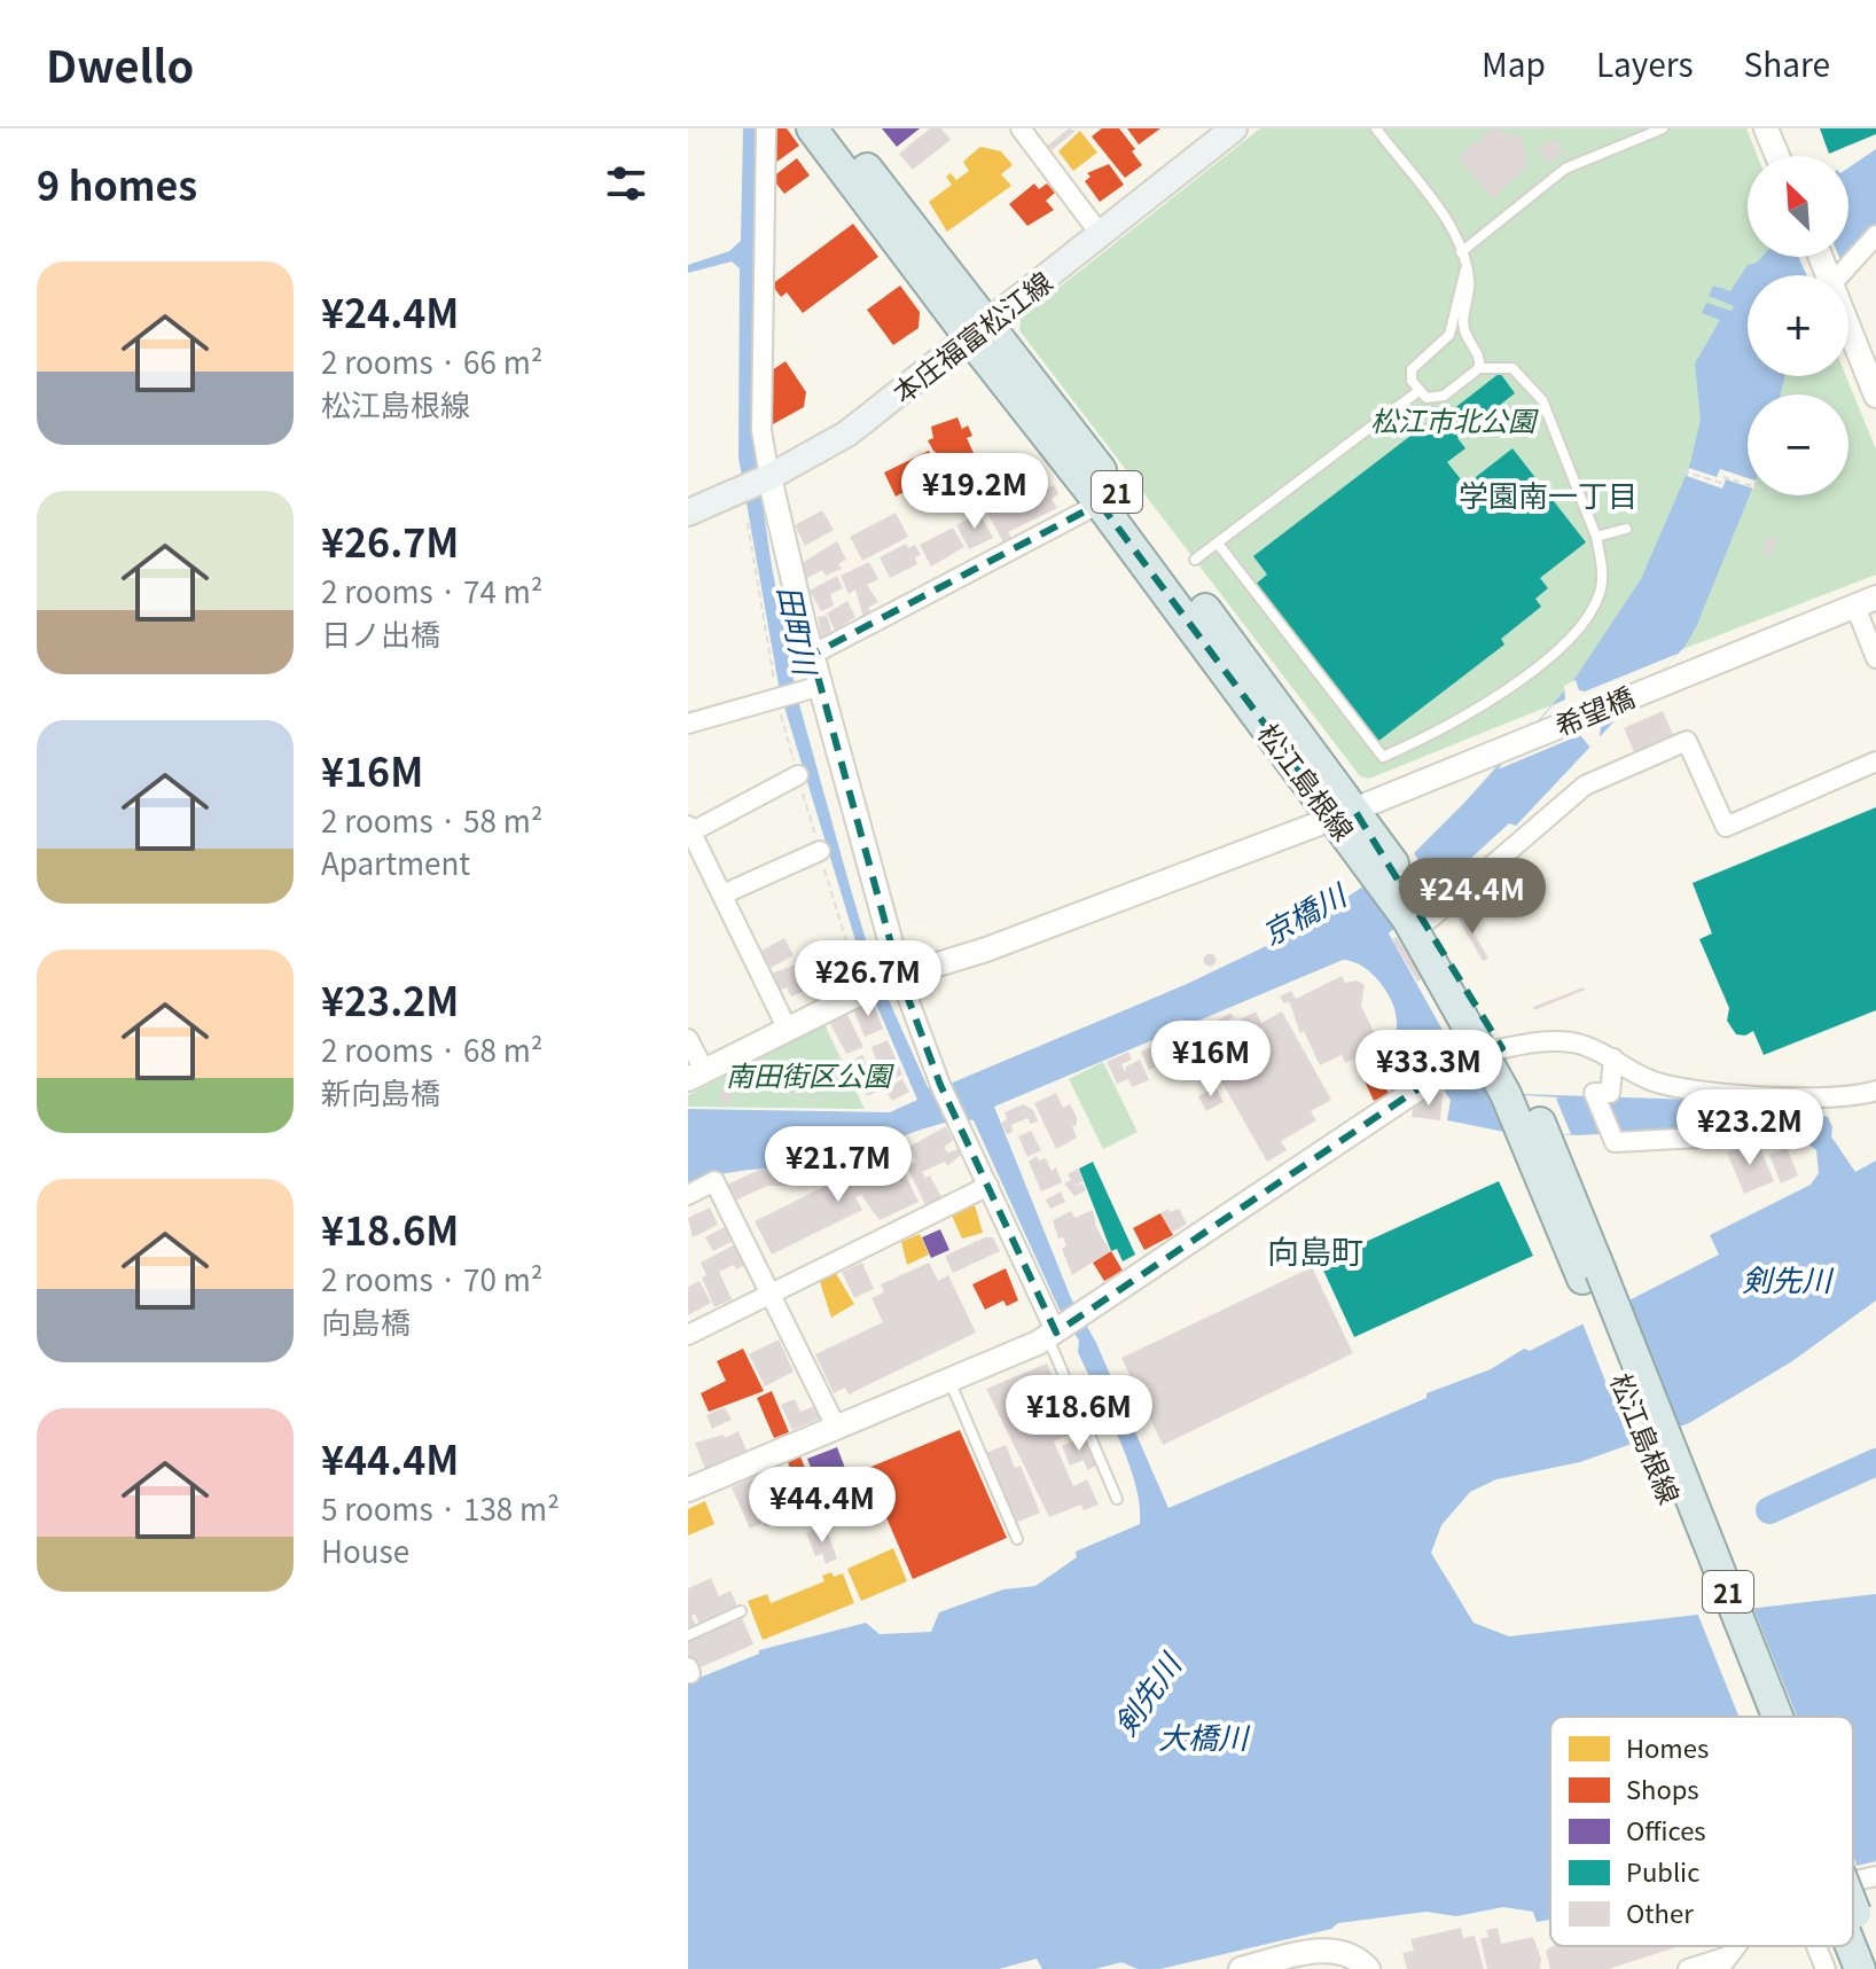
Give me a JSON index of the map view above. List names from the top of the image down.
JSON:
{
  "streets": {
    "main road": ["本庄福富松江線", "21", "松江島根線"],
    "street": ["希望橋"]
  },
  "crossings": [
    ["本庄福富松江線", "松江島根線"],
    ["希望橋", "松江島根線"]
  ],
  "districts": ["学園南一丁目", "向島町"],
  "water": [
    "田町川",
    "京橋川",
    "剣先川",
    "大橋川"
  ],
  "parks": ["松江市北公園", "南田街区公園"],
  "legend": [
    "Homes",
    "Shops",
    "Offices",
    "Public",
    "Other"
  ],
  "north": "top left",
  "page": {
    "header": "Dwello",
    "nav": ["Map", "Layers", "Share"],
    "heading": "9 homes",
    "map_buttons": ["+", "−"],
    "list": [
      {
        "name": "¥24.4M",
        "note": "2 rooms · 66 m² · 松江島根線"
      },
      {
        "name": "¥26.7M",
        "note": "2 rooms · 74 m² · 日ノ出橋"
      },
      {
        "name": "¥16M",
        "note": "2 rooms · 58 m² · Apartment"
      },
      {
        "name": "¥23.2M",
        "note": "2 rooms · 68 m² · 新向島橋"
      },
      {
        "name": "¥18.6M",
        "note": "2 rooms · 70 m² · 向島橋"
      },
      {
        "name": "¥44.4M",
        "note": "5 rooms · 138 m² · House"
      }
    ],
    "price": [
      "¥19.2M",
      "¥24.4M",
      "¥26.7M",
      "¥16M",
      "¥33.3M",
      "¥23.2M",
      "¥21.7M",
      "¥18.6M",
      "¥44.4M"
    ]
  }
}
